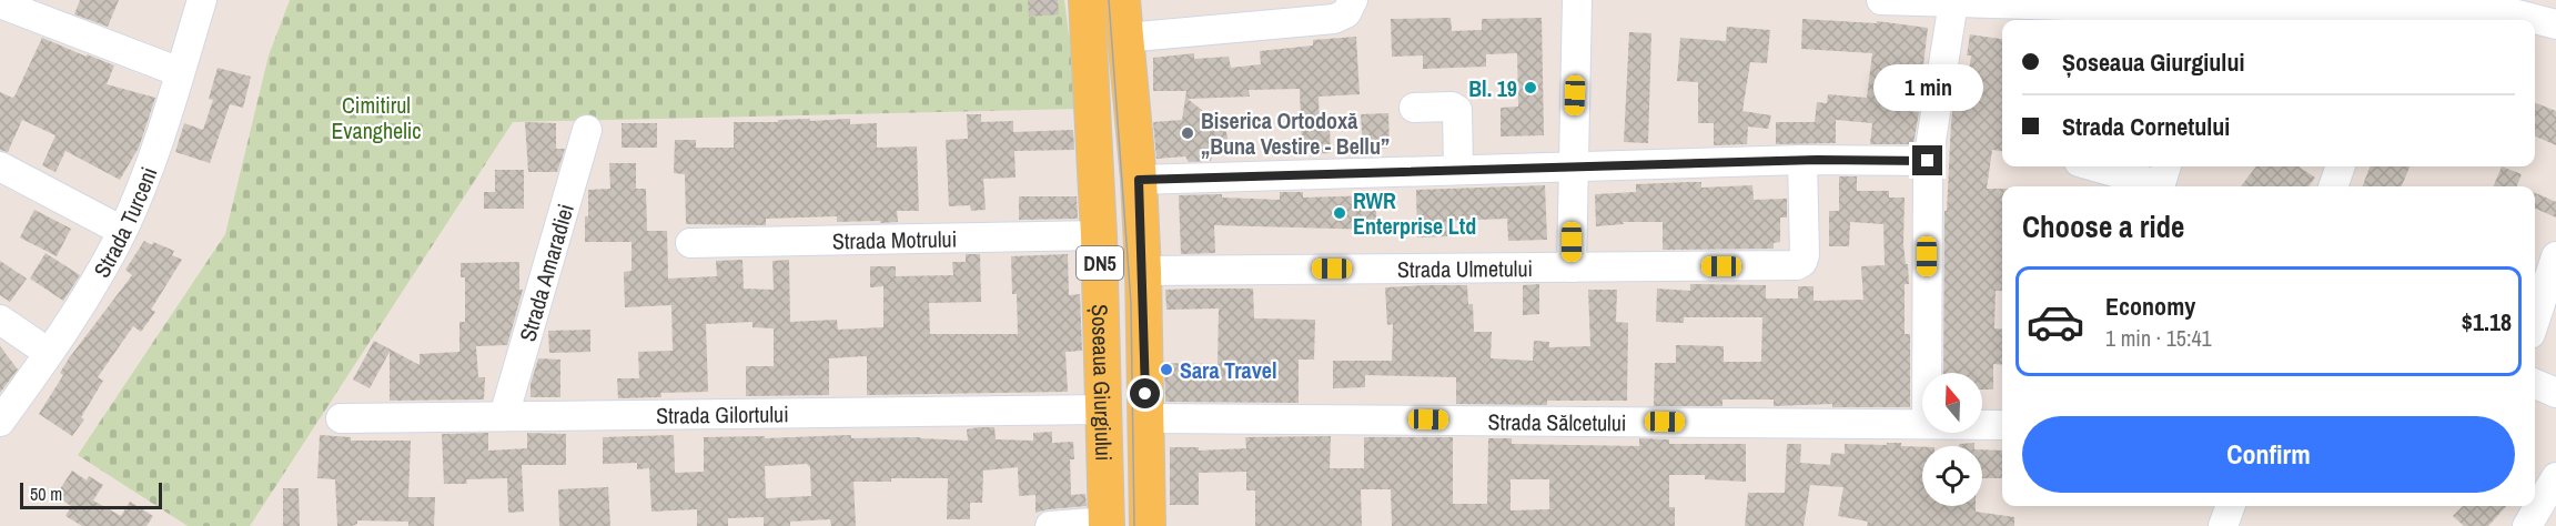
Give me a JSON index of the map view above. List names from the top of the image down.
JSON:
{
  "streets": {
    "main road": ["DN5", "Șoseaua Giurgiului"],
    "street": [
      "Strada Turceni",
      "Strada Motrului",
      "Strada Ulmetului",
      "Strada Amaradiei",
      "Strada Gilortului",
      "Strada Sălcetului"
    ]
  },
  "crossings": [
    ["Strada Motrului", "Șoseaua Giurgiului"],
    ["Strada Ulmetului", "Șoseaua Giurgiului"],
    ["Strada Amaradiei", "Strada Gilortului"],
    ["Șoseaua Giurgiului", "Strada Gilortului"],
    ["Șoseaua Giurgiului", "Strada Sălcetului"]
  ],
  "parks": ["Cimitirul Evanghelic"],
  "places": [
    "Bl. 19",
    "Biserica Ortodoxă „Buna Vestire - Bellu”",
    "RWR Enterprise Ltd",
    "Sara Travel"
  ],
  "scale_bar": "50 m",
  "north": "top",
  "page": {
    "banner": ["Șoseaua Giurgiului", "Strada Cornetului"],
    "bubble": "1 min",
    "heading": "Choose a ride",
    "list": [
      {
        "name": "Economy",
        "note": "1 min · 15:41",
        "value": "$1.18"
      }
    ],
    "buttons": "Confirm",
    "scale": "50 m"
  }
}
